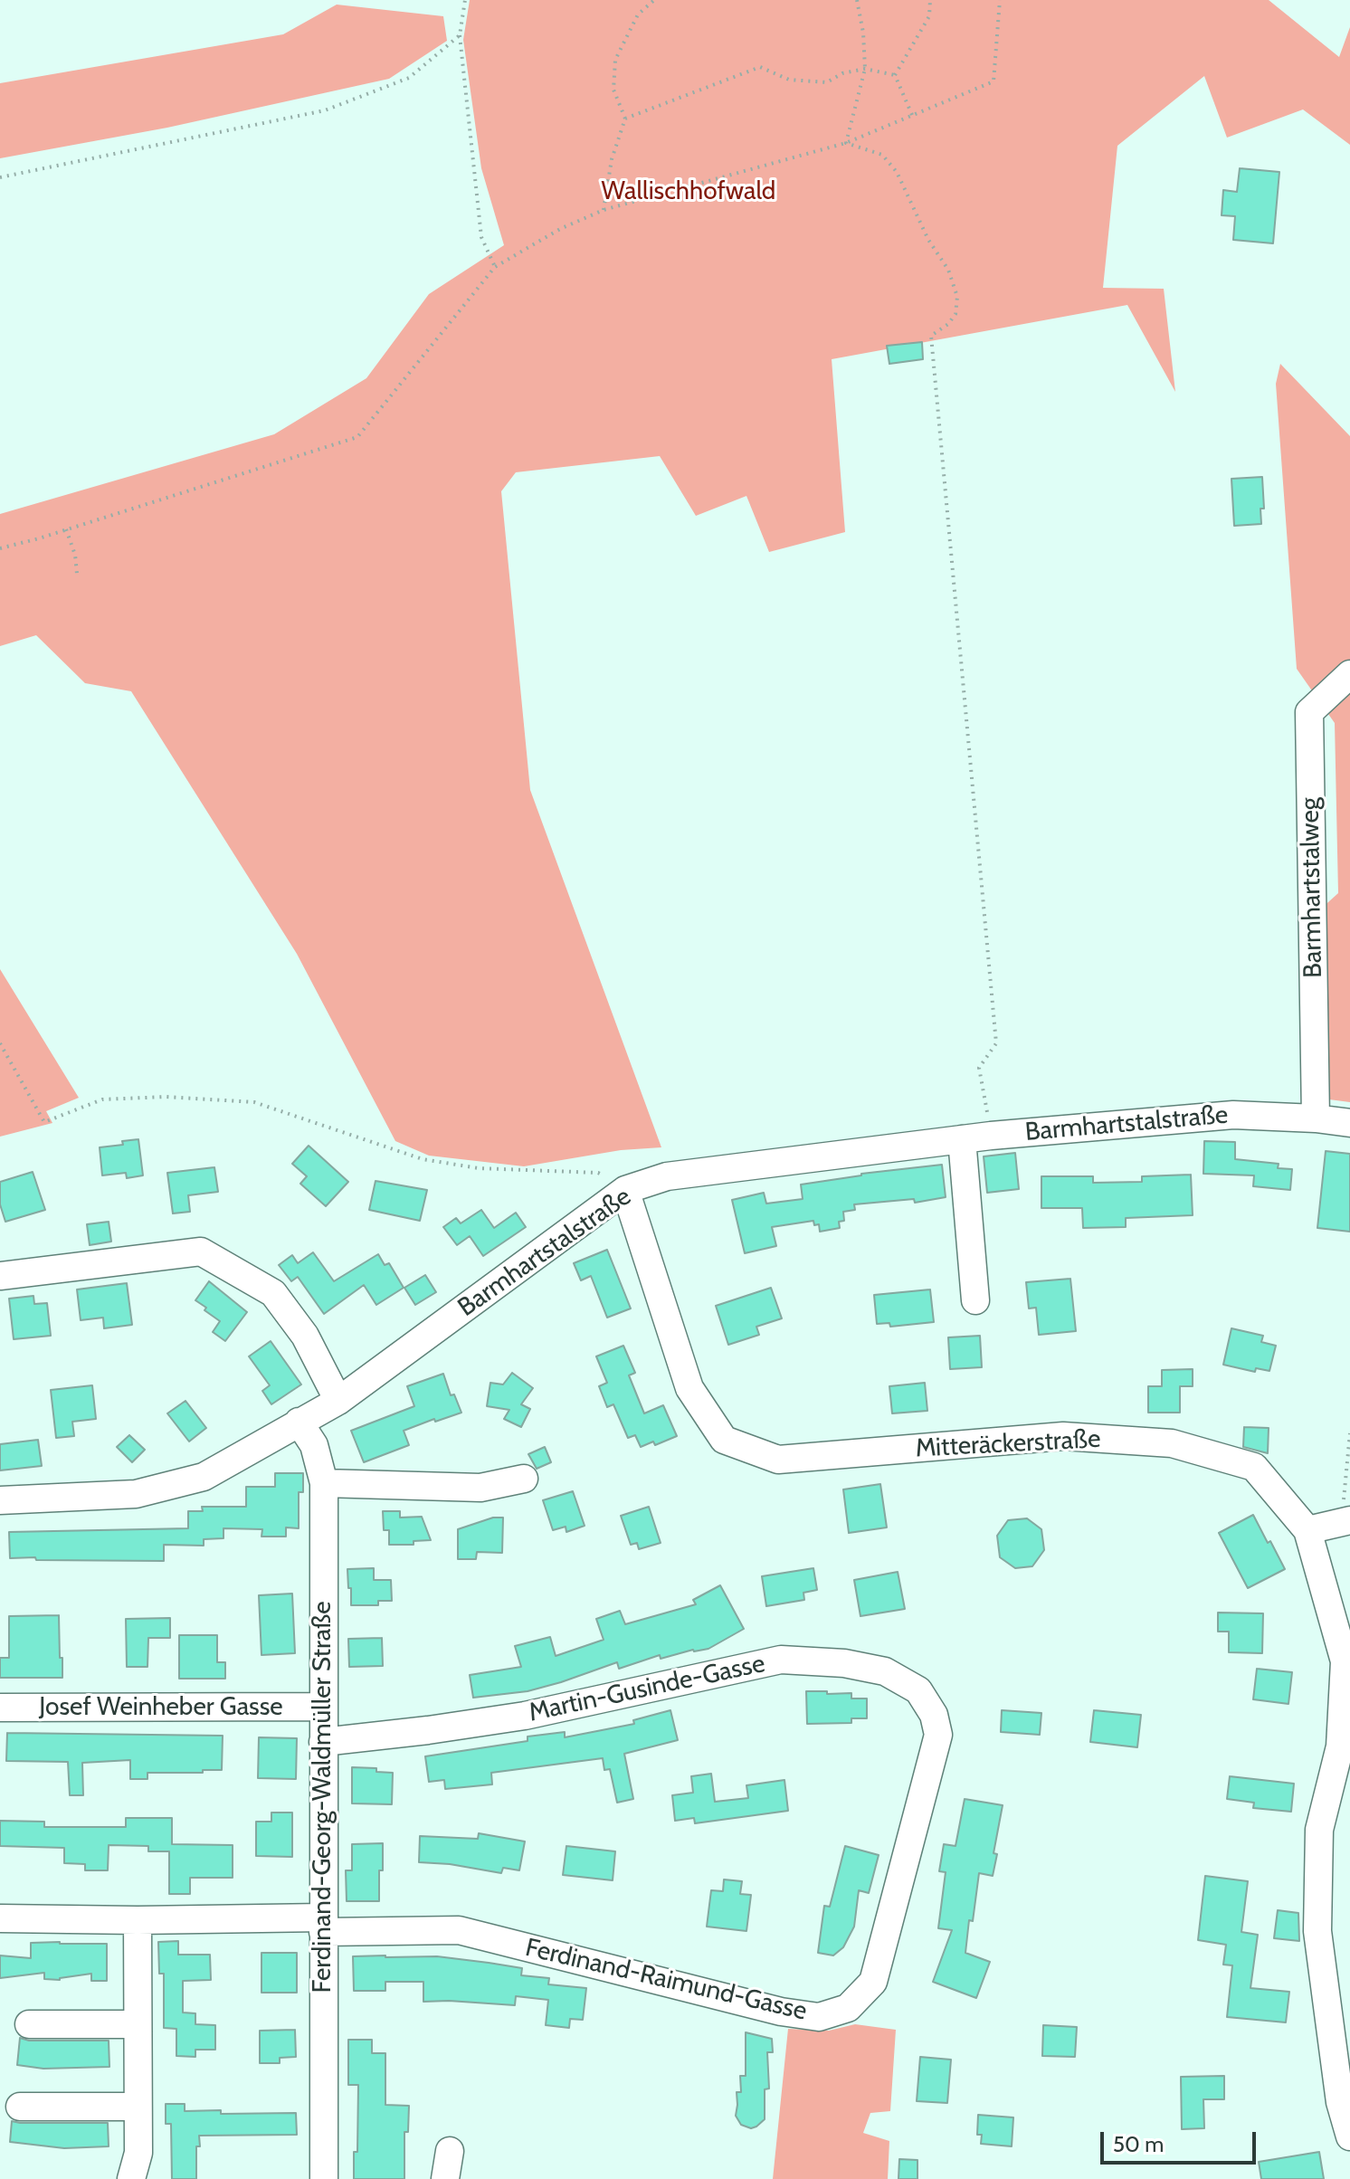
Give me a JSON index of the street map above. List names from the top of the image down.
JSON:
{
  "streets": {
    "street": [
      "Barmhartstalweg",
      "Barmhartstalstraße",
      "Mitteräckerstraße",
      "Martin-Gusinde-Gasse",
      "Josef Weinheber Gasse",
      "Ferdinand-Georg-Waldmüller Straße",
      "Ferdinand-Raimund-Gasse"
    ]
  },
  "crossings": [
    ["Barmhartstalweg", "Barmhartstalstraße"],
    ["Barmhartstalstraße", "Mitteräckerstraße"],
    ["Barmhartstalstraße", "Ferdinand-Georg-Waldmüller Straße"],
    ["Martin-Gusinde-Gasse", "Ferdinand-Georg-Waldmüller Straße"],
    ["Martin-Gusinde-Gasse", "Ferdinand-Raimund-Gasse"],
    ["Josef Weinheber Gasse", "Ferdinand-Georg-Waldmüller Straße"],
    ["Ferdinand-Georg-Waldmüller Straße", "Ferdinand-Raimund-Gasse"]
  ],
  "parks": ["Wallischhofwald"],
  "scale_bar": "50 m"
}
